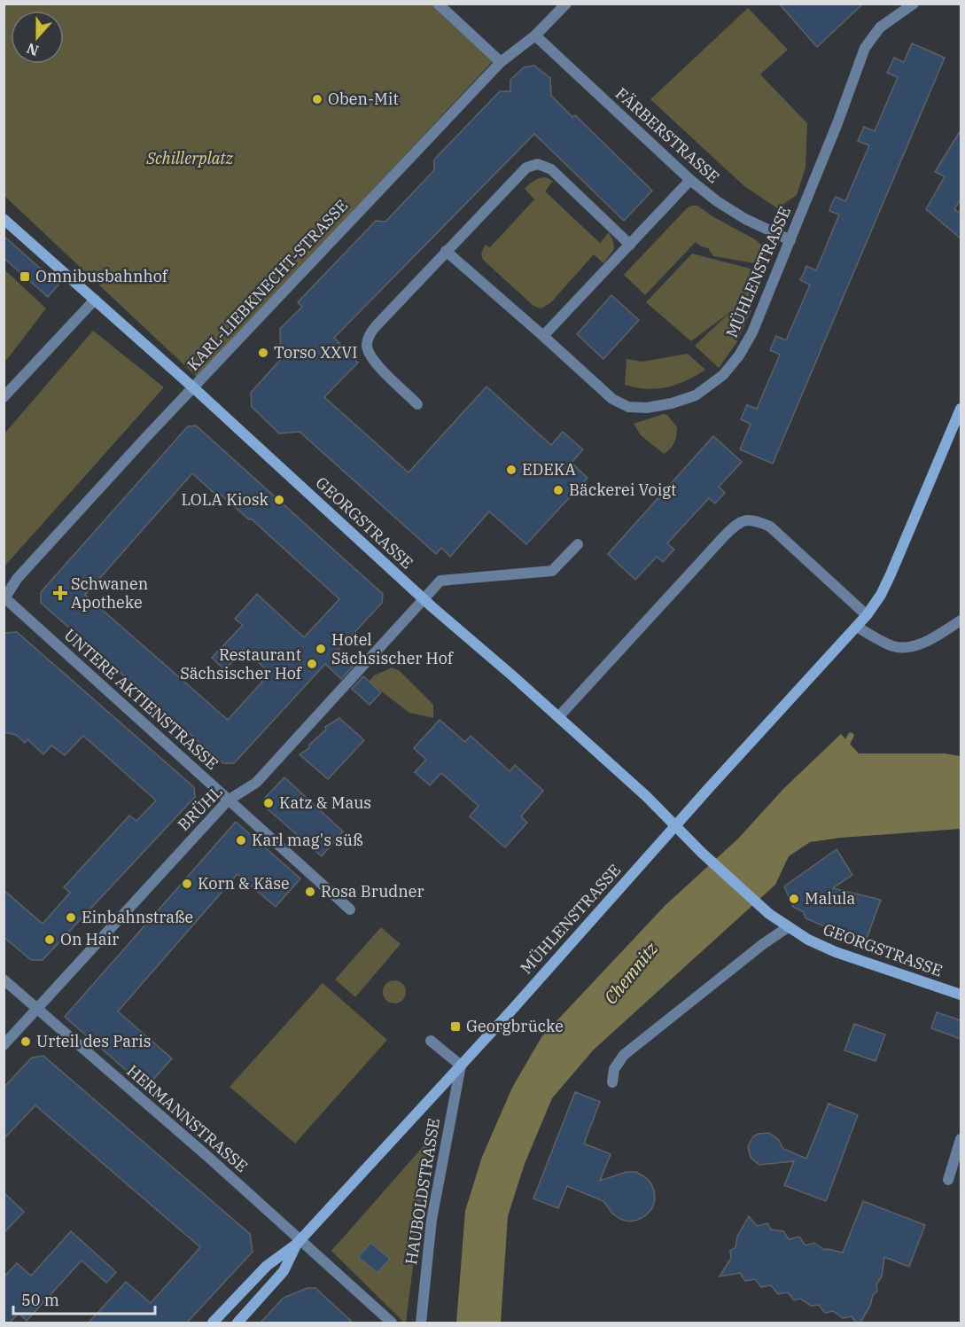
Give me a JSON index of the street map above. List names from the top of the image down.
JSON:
{
  "streets": {
    "main road": ["MÜHLENSTRASSE", "GEORGSTRASSE"],
    "street": [
      "FÄRBERSTRASSE",
      "KARL-LIEBKNECHT-STRASSE",
      "UNTERE AKTIENSTRASSE",
      "BRÜHL",
      "HERMANNSTRASSE",
      "HAUBOLDSTRASSE"
    ]
  },
  "crossings": [
    ["FÄRBERSTRASSE", "MÜHLENSTRASSE"],
    ["FÄRBERSTRASSE", "KARL-LIEBKNECHT-STRASSE"],
    ["MÜHLENSTRASSE", "GEORGSTRASSE"],
    ["MÜHLENSTRASSE", "HERMANNSTRASSE"],
    ["MÜHLENSTRASSE", "HAUBOLDSTRASSE"],
    ["KARL-LIEBKNECHT-STRASSE", "GEORGSTRASSE"],
    ["KARL-LIEBKNECHT-STRASSE", "UNTERE AKTIENSTRASSE"],
    ["GEORGSTRASSE", "BRÜHL"],
    ["UNTERE AKTIENSTRASSE", "BRÜHL"],
    ["BRÜHL", "HERMANNSTRASSE"]
  ],
  "water": ["Chemnitz"],
  "parks": ["Schillerplatz"],
  "places": {
    "other": [
      "Oben-Mit",
      "Torso XXVI",
      "EDEKA",
      "Bäckerei Voigt",
      "LOLA Kiosk",
      "Hotel Sächsischer Hof",
      "Restaurant Sächsischer Hof",
      "Katz & Maus",
      "Karl mag's süß",
      "Korn & Käse",
      "Rosa Brudner",
      "Malula",
      "Einbahnstraße",
      "On Hair",
      "Urteil des Paris"
    ],
    "transit": ["Omnibusbahnhof", "Georgbrücke"],
    "health": ["Schwanen Apotheke"]
  },
  "scale_bar": "50 m",
  "north": "bottom"
}
